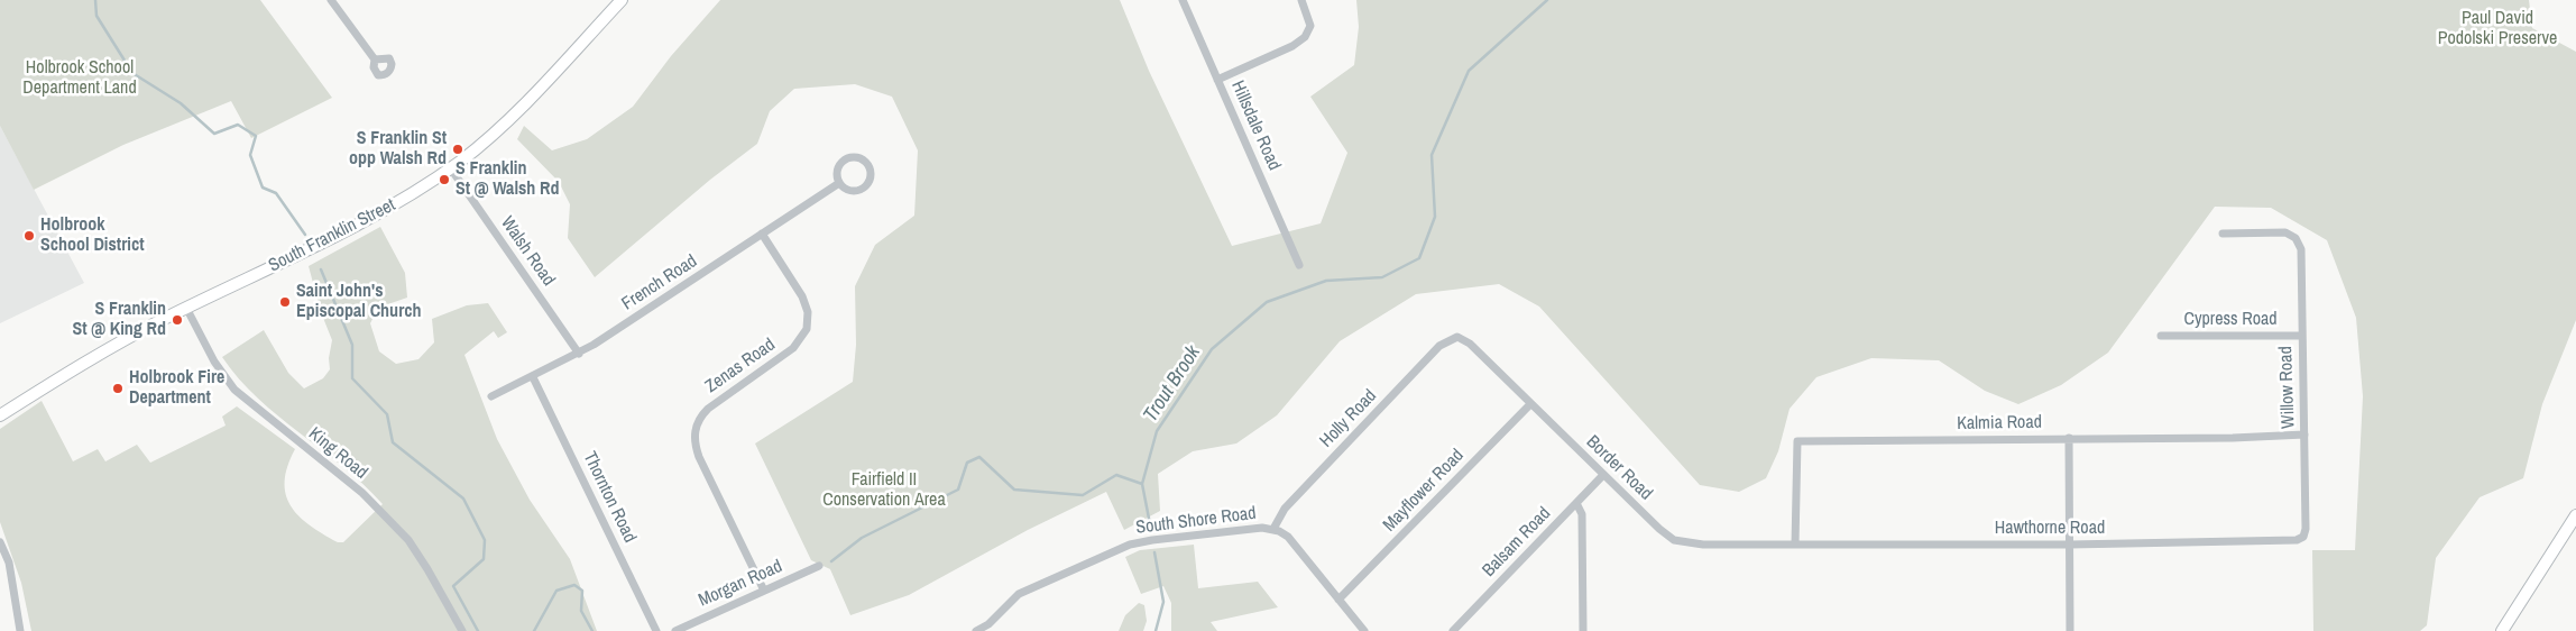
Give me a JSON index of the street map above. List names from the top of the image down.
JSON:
{
  "streets": {
    "main road": ["South Franklin Street"],
    "street": [
      "Hillsdale Road",
      "Walsh Road",
      "French Road",
      "Cypress Road",
      "Zenas Road",
      "Willow Road",
      "Holly Road",
      "Kalmia Road",
      "King Road",
      "Border Road",
      "Mayflower Road",
      "Thornton Road",
      "South Shore Road",
      "Hawthorne Road",
      "Balsam Road",
      "Morgan Road"
    ]
  },
  "crossings": [
    ["South Franklin Street", "Walsh Road"],
    ["South Franklin Street", "King Road"],
    ["Walsh Road", "French Road"],
    ["French Road", "Zenas Road"],
    ["French Road", "Thornton Road"],
    ["Cypress Road", "Willow Road"],
    ["Zenas Road", "Morgan Road"],
    ["Willow Road", "Kalmia Road"],
    ["Willow Road", "Hawthorne Road"],
    ["Holly Road", "Border Road"],
    ["Holly Road", "South Shore Road"],
    ["Kalmia Road", "Border Road"],
    ["Kalmia Road", "Hawthorne Road"],
    ["Border Road", "Mayflower Road"],
    ["Border Road", "Hawthorne Road"],
    ["Border Road", "Balsam Road"],
    ["Mayflower Road", "South Shore Road"]
  ],
  "water": ["Trout Brook"],
  "parks": ["Paul David Podolski Preserve", "Holbrook School Department Land", "Fairfield II Conservation Area"],
  "places": [
    "S Franklin St opp Walsh Rd",
    "S Franklin St @ Walsh Rd",
    "Holbrook School District",
    "Saint John's Episcopal Church",
    "S Franklin St @ King Rd",
    "Holbrook Fire Department"
  ]
}
